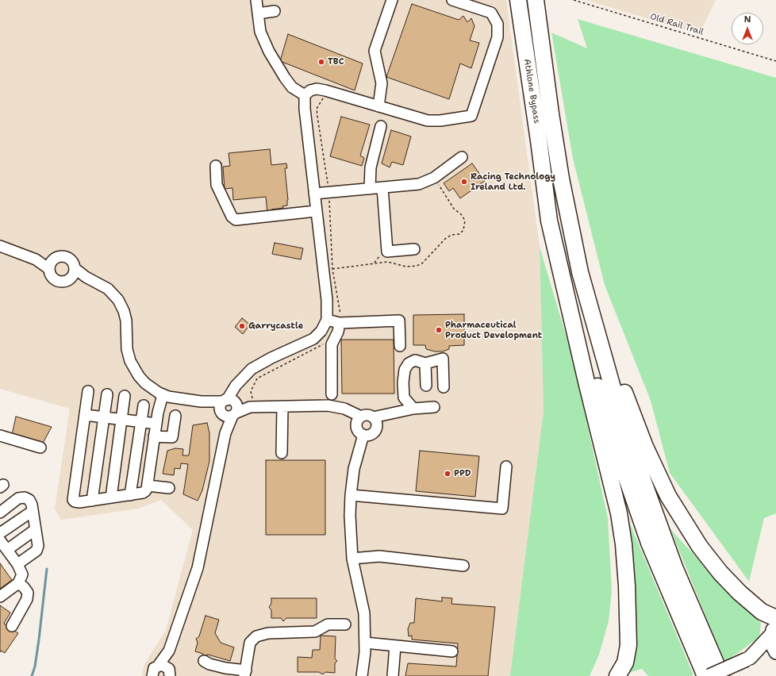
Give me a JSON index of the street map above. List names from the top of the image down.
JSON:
{
  "streets": {
    "highway": ["Athlone Bypass"],
    "path": ["Old Rail Trail"]
  },
  "places": [
    "TBC",
    "Racing Technology Ireland Ltd.",
    "Garrycastle",
    "Pharmaceutical Product Development",
    "PPD"
  ],
  "north": "top"
}
